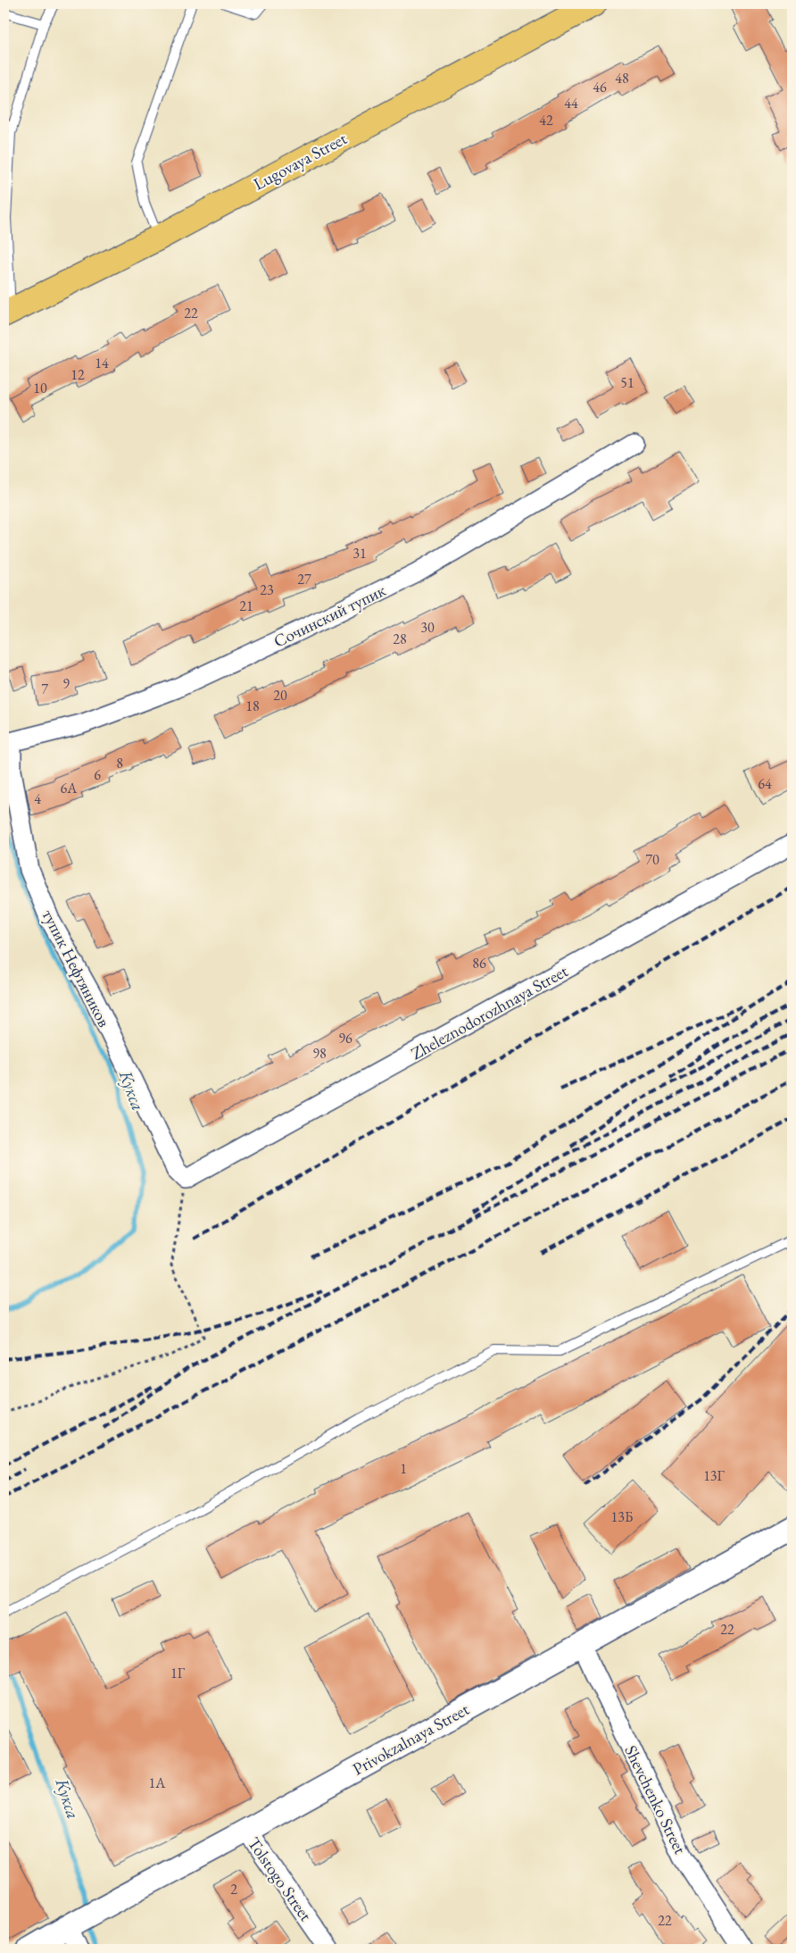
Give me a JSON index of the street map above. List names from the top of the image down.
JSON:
{
  "streets": {
    "main road": ["Lugovaya Street"],
    "street": [
      "Сочинский тупик",
      "тупик Нефтяников",
      "Zheleznodorozhnaya Street",
      "Privokzalnaya Street",
      "Shevchenko Street",
      "Tolstogo Street"
    ]
  },
  "crossings": [
    ["Сочинский тупик", "тупик Нефтяников"],
    ["тупик Нефтяников", "Zheleznodorozhnaya Street"],
    ["Privokzalnaya Street", "Shevchenko Street"],
    ["Privokzalnaya Street", "Tolstogo Street"]
  ],
  "water": ["Кукса"],
  "house_numbers": [
    "48",
    "46",
    "44",
    "42",
    "22",
    "14",
    "12",
    "51",
    "10",
    "31",
    "27",
    "23",
    "21",
    "30",
    "28",
    "9",
    "7",
    "20",
    "18",
    "8",
    "6",
    "64",
    "6А",
    "4",
    "70",
    "86",
    "96",
    "98",
    "1",
    "13Г",
    "13Б",
    "22",
    "1Г",
    "1А",
    "2",
    "22"
  ]
}
